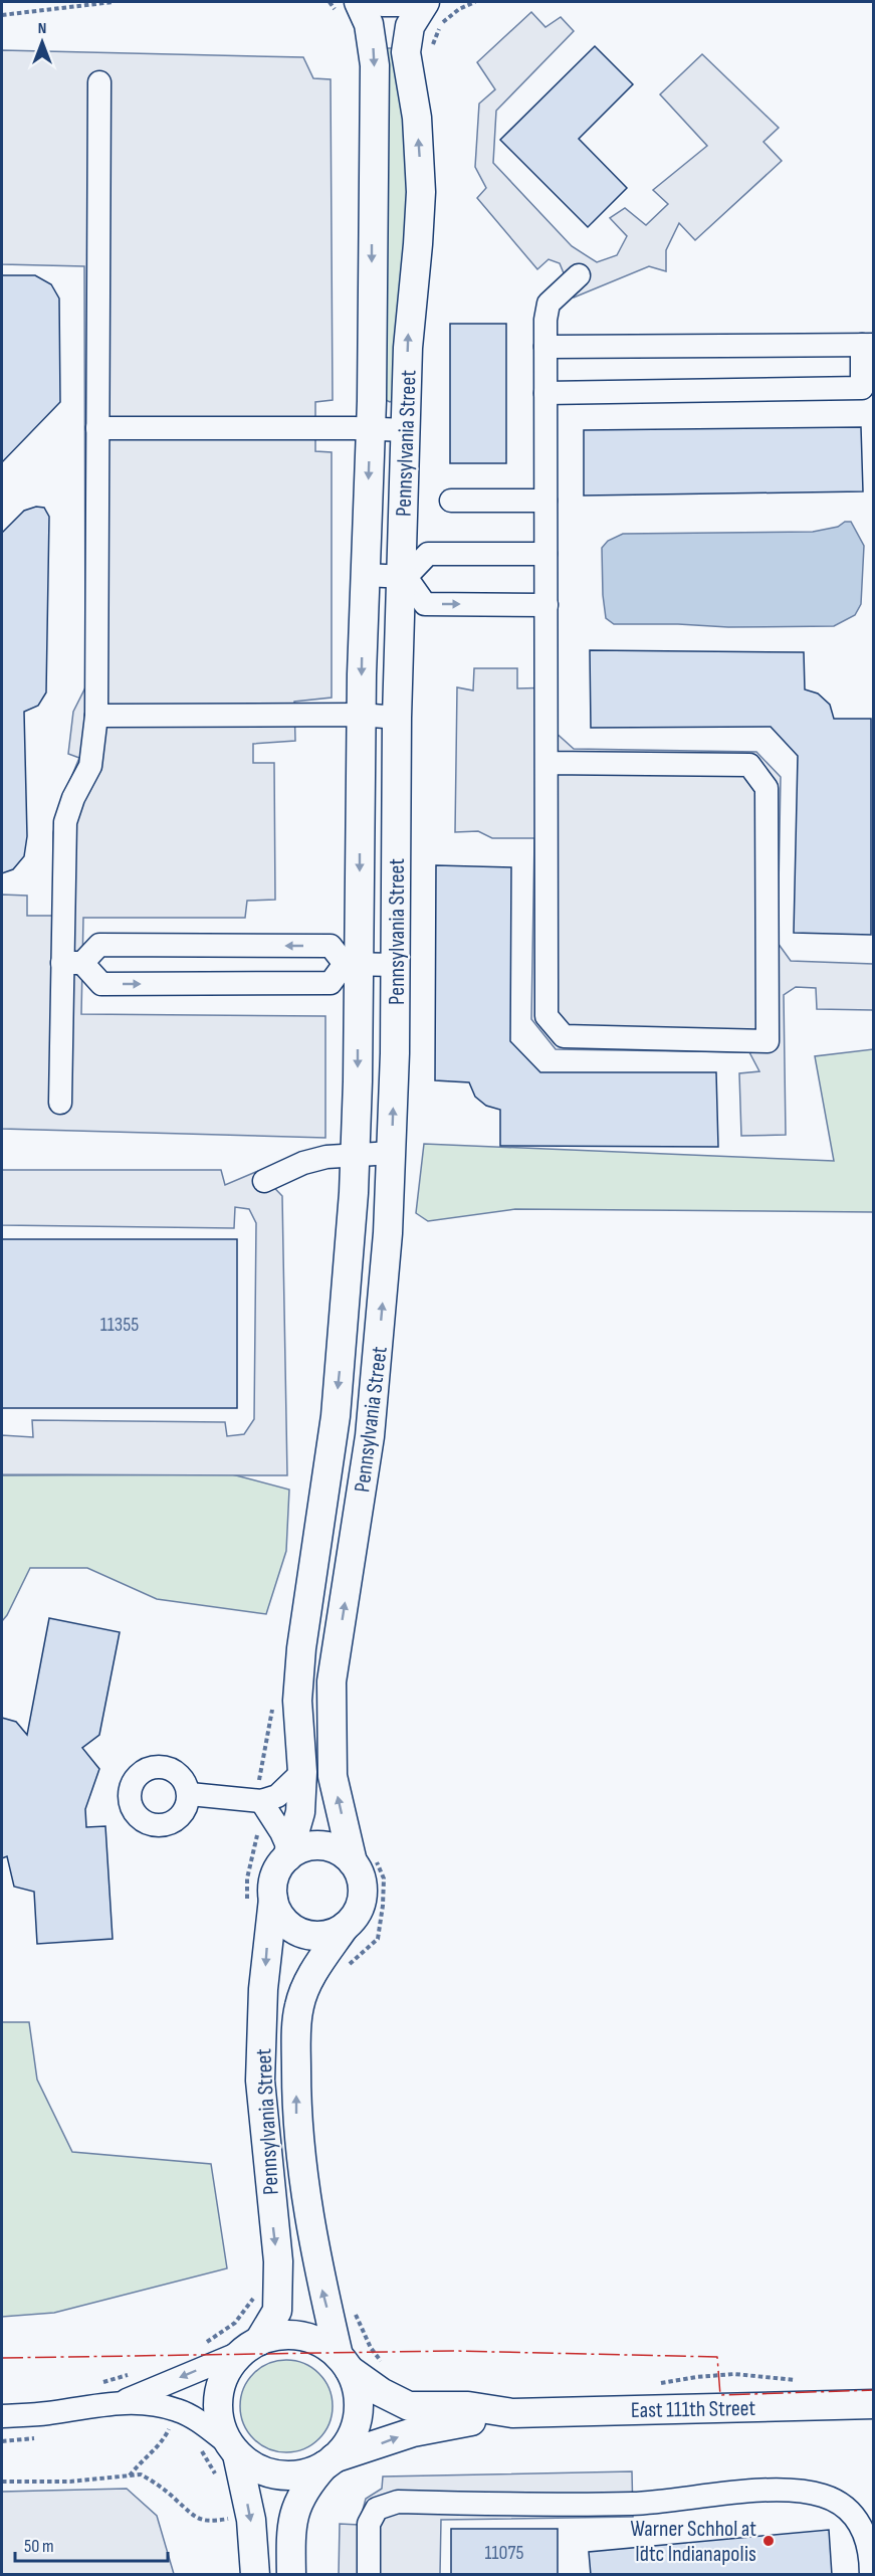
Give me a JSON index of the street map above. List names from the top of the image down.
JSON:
{
  "streets": {
    "main road": ["Pennsylvania Street", "East 111th Street"]
  },
  "crossings": [
    ["Pennsylvania Street", "East 111th Street"]
  ],
  "places": ["Warner Schhol at Idtc Indianapolis"],
  "house_numbers": ["11355", "11075"],
  "scale_bar": "50 m",
  "north": "top"
}
